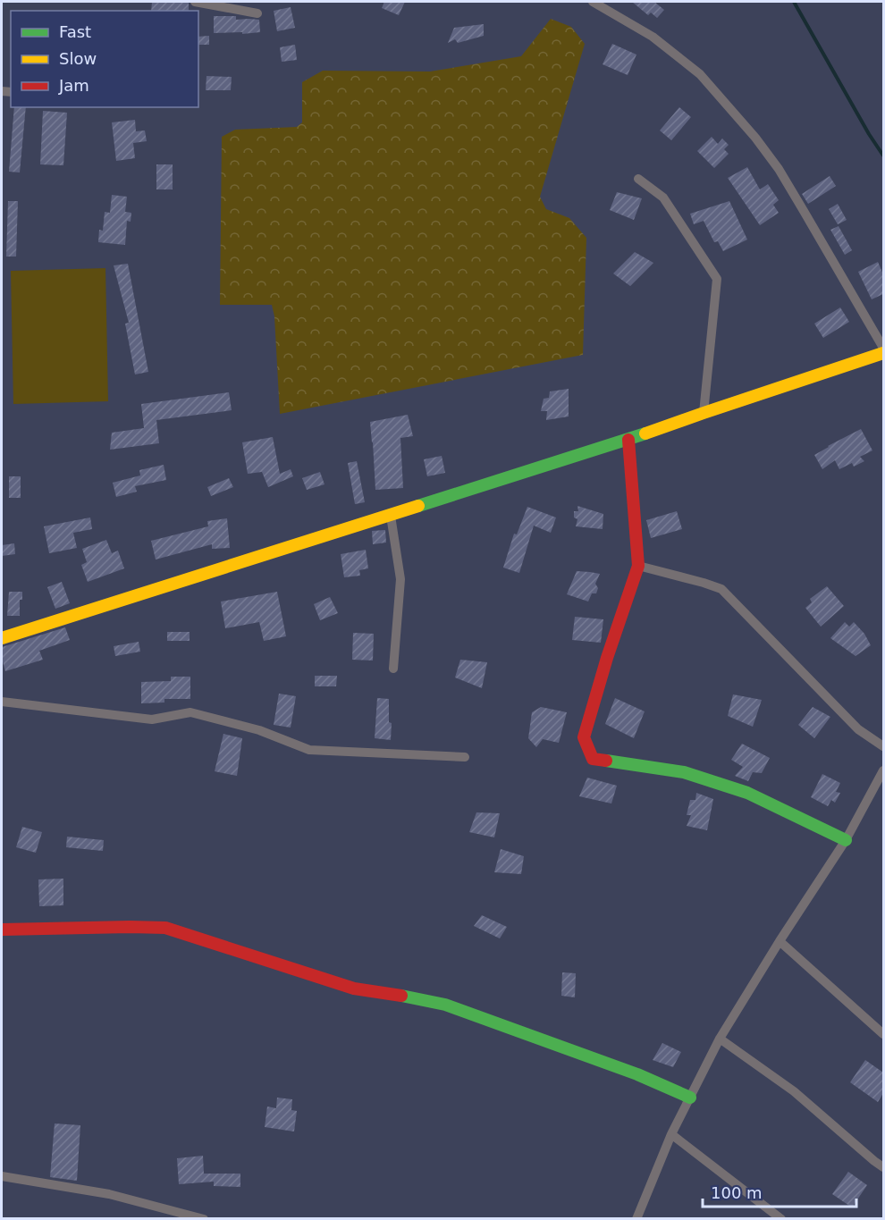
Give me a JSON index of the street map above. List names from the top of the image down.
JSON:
{
  "legend": ["Fast", "Slow", "Jam"],
  "scale_bar": "100 m"
}
